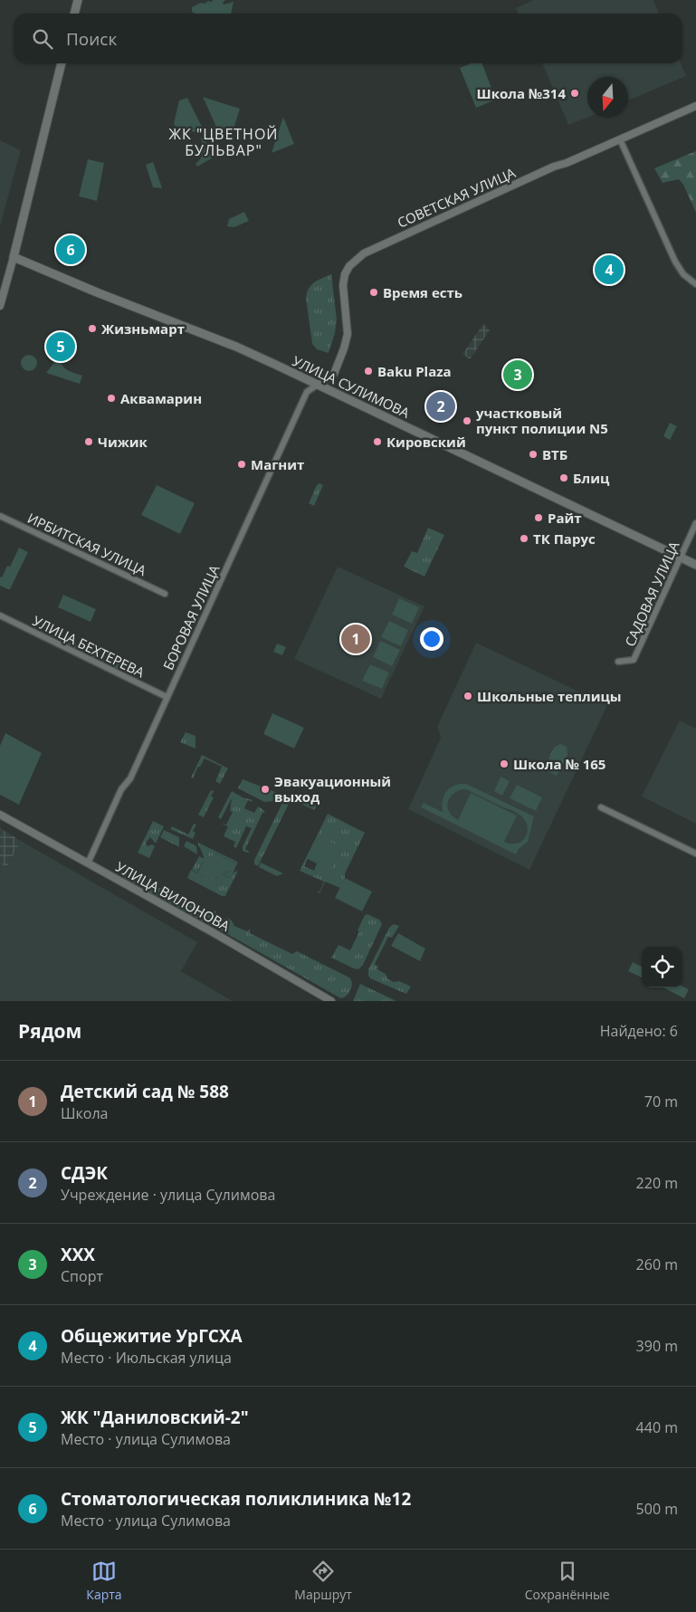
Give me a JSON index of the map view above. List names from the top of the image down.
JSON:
{
  "streets": {
    "main road": ["УЛИЦА СУЛИМОВА"],
    "street": [
      "СОВЕТСКАЯ УЛИЦА",
      "ИРБИТСКАЯ УЛИЦА",
      "САДОВАЯ УЛИЦА",
      "БОРОВАЯ УЛИЦА",
      "УЛИЦА БЕХТЕРЕВА",
      "УЛИЦА ВИЛОНОВА"
    ]
  },
  "crossings": [
    ["СОВЕТСКАЯ УЛИЦА", "УЛИЦА СУЛИМОВА"],
    ["СОВЕТСКАЯ УЛИЦА", "БОРОВАЯ УЛИЦА"],
    ["УЛИЦА СУЛИМОВА", "САДОВАЯ УЛИЦА"],
    ["УЛИЦА СУЛИМОВА", "БОРОВАЯ УЛИЦА"],
    ["БОРОВАЯ УЛИЦА", "УЛИЦА БЕХТЕРЕВА"],
    ["БОРОВАЯ УЛИЦА", "УЛИЦА ВИЛОНОВА"]
  ],
  "districts": ["ЖК \"ЦВЕТНОЙ БУЛЬВАР\""],
  "places": [
    "Школа №314",
    "Время есть",
    "Жизньмарт",
    "Baku Plaza",
    "Аквамарин",
    "участковый пункт полиции N5",
    "Чижик",
    "Кировский",
    "ВТБ",
    "Магнит",
    "Блиц",
    "Райт",
    "ТК Парус",
    "Школьные теплицы",
    "Школа № 165",
    "Эвакуационный выход"
  ],
  "north": "bottom",
  "page": {
    "search": "Поиск",
    "pins": [
      "6",
      "4",
      "5",
      "3",
      "2",
      "1"
    ],
    "heading": ["Рядом", "Найдено: 6"],
    "list": [
      {
        "mark": "1",
        "name": "Детский сад № 588",
        "note": "Школа",
        "value": "70 m"
      },
      {
        "mark": "2",
        "name": "СДЭК",
        "note": "Учреждение · улица Сулимова",
        "value": "220 m"
      },
      {
        "mark": "3",
        "name": "XXX",
        "note": "Спорт",
        "value": "260 m"
      },
      {
        "mark": "4",
        "name": "Общежитие УрГСХА",
        "note": "Место · Июльская улица",
        "value": "390 m"
      },
      {
        "mark": "5",
        "name": "ЖК \"Даниловский-2\"",
        "note": "Место · улица Сулимова",
        "value": "440 m"
      },
      {
        "mark": "6",
        "name": "Стоматологическая поликлиника №12",
        "note": "Место · улица Сулимова",
        "value": "500 m"
      }
    ],
    "nav": ["Карта", "Маршрут", "Сохранённые"]
  }
}
